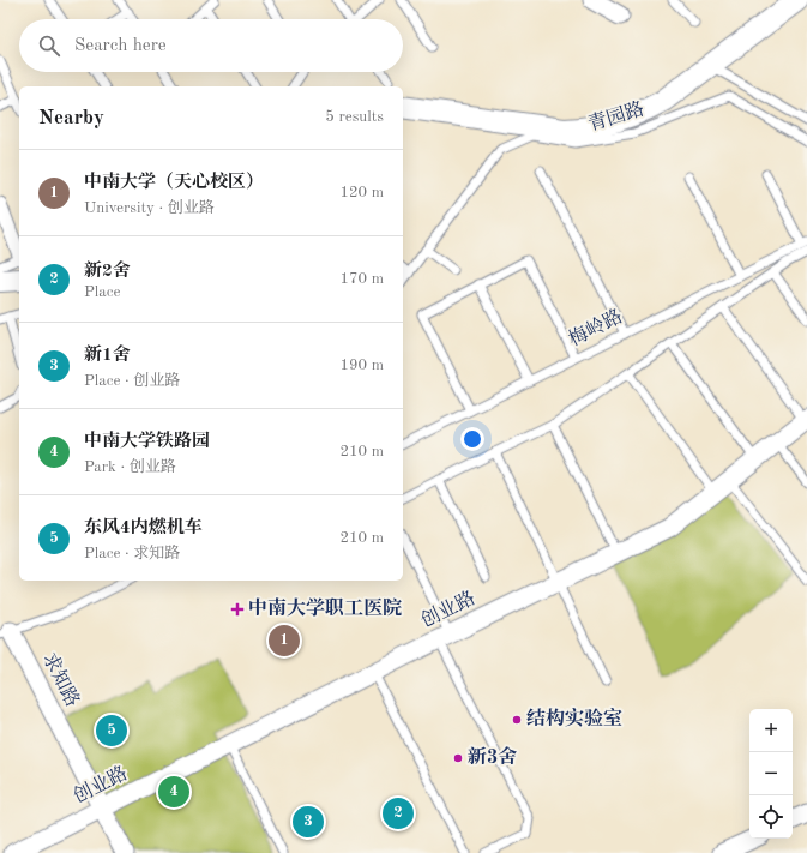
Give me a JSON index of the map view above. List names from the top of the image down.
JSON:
{
  "streets": {
    "street": ["青园路", "创业路", "求知路"],
    "lane": ["梅岭路"]
  },
  "crossings": [
    ["创业路", "求知路"]
  ],
  "places": {
    "health": ["中南大学职工医院"],
    "other": ["结构实验室", "新3舍"]
  },
  "page": {
    "search": "Search here",
    "heading": ["Nearby", "5 results"],
    "list": [
      {
        "mark": "1",
        "name": "中南大学（天心校区）",
        "note": "University · 创业路",
        "value": "120 m"
      },
      {
        "mark": "2",
        "name": "新2舍",
        "note": "Place",
        "value": "170 m"
      },
      {
        "mark": "3",
        "name": "新1舍",
        "note": "Place · 创业路",
        "value": "190 m"
      },
      {
        "mark": "4",
        "name": "中南大学铁路园",
        "note": "Park · 创业路",
        "value": "210 m"
      },
      {
        "mark": "5",
        "name": "东风4内燃机车",
        "note": "Place · 求知路",
        "value": "210 m"
      }
    ],
    "pins": [
      "1",
      "5",
      "4",
      "2",
      "3"
    ],
    "map_buttons": ["+", "−"]
  }
}
